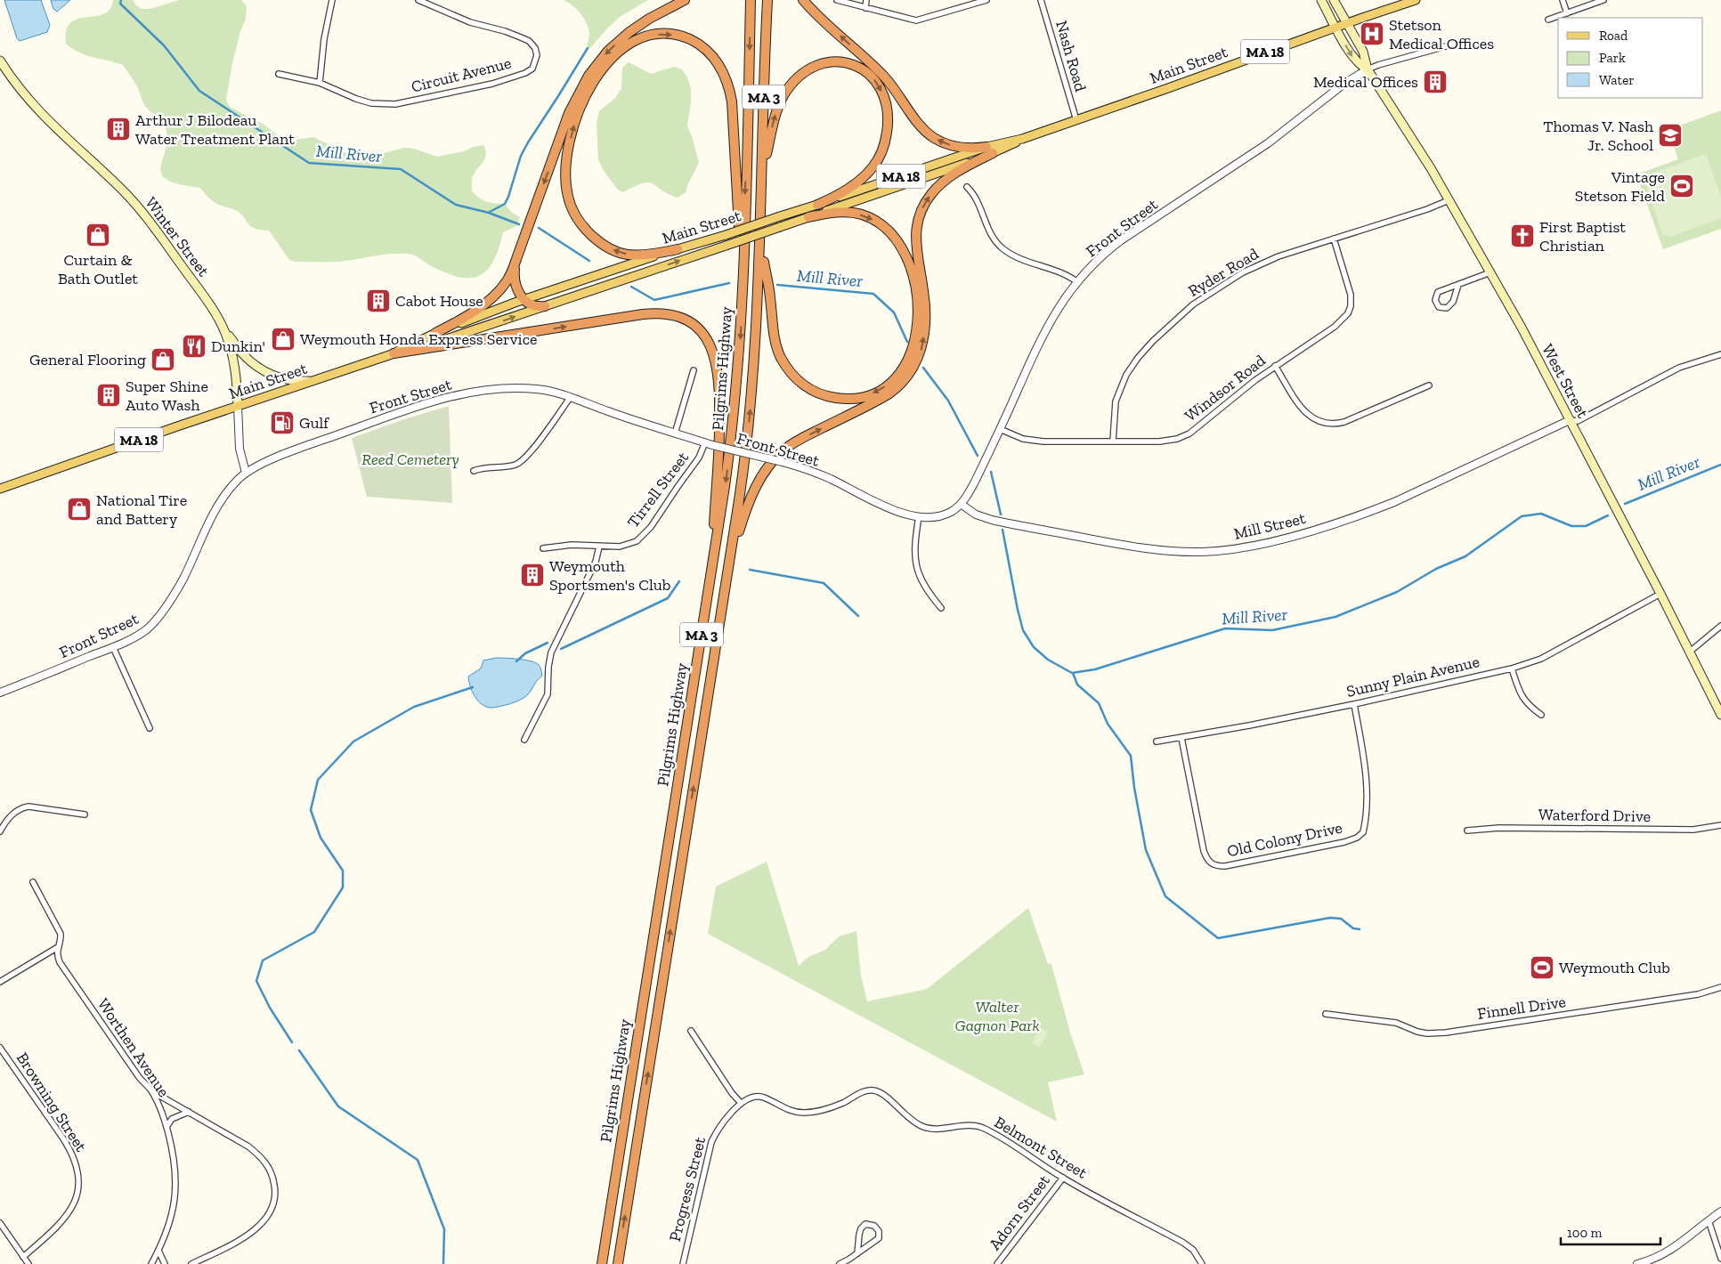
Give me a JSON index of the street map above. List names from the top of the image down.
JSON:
{
  "streets": {
    "highway": ["MA 3", "Pilgrims Highway"],
    "main road": [
      "MA 18",
      "Main Street",
      "Winter Street",
      "West Street"
    ],
    "street": [
      "Nash Road",
      "Circuit Avenue",
      "Front Street",
      "Ryder Road",
      "Windsor Road",
      "Tirrell Street",
      "Mill Street",
      "Sunny Plain Avenue",
      "Waterford Drive",
      "Old Colony Drive",
      "Finnell Drive",
      "Worthen Avenue",
      "Browning Street",
      "Belmont Street",
      "Progress Street",
      "Adorn Street"
    ]
  },
  "crossings": [
    ["Nash Road", "Main Street"],
    ["Main Street", "Winter Street"],
    ["Front Street", "Winter Street"],
    ["Front Street", "West Street"],
    ["Front Street", "Windsor Road"],
    ["Front Street", "Tirrell Street"],
    ["Front Street", "Mill Street"],
    ["Ryder Road", "West Street"],
    ["Ryder Road", "Windsor Road"],
    ["West Street", "Mill Street"],
    ["West Street", "Sunny Plain Avenue"],
    ["Sunny Plain Avenue", "Old Colony Drive"],
    ["Belmont Street", "Progress Street"],
    ["Belmont Street", "Adorn Street"]
  ],
  "water": ["Mill River"],
  "parks": ["Reed Cemetery", "Walter Gagnon Park"],
  "places": {
    "hospital": ["Stetson Medical Offices"],
    "building": [
      "Medical Offices",
      "Arthur J Bilodeau Water Treatment Plant",
      "Cabot House",
      "Super Shine Auto Wash",
      "Weymouth Sportsmen's Club"
    ],
    "school or university": ["Thomas V. Nash Jr. School"],
    "sports": ["Vintage Stetson Field", "Weymouth Club"],
    "shop": [
      "Curtain & Bath Outlet",
      "Weymouth Honda Express Service",
      "General Flooring",
      "National Tire and Battery"
    ],
    "church": ["First Baptist Christian"],
    "restaurant": ["Dunkin'"],
    "fuel station": ["Gulf"]
  },
  "legend": ["Road", "Park", "Water"],
  "scale_bar": "100 m"
}
